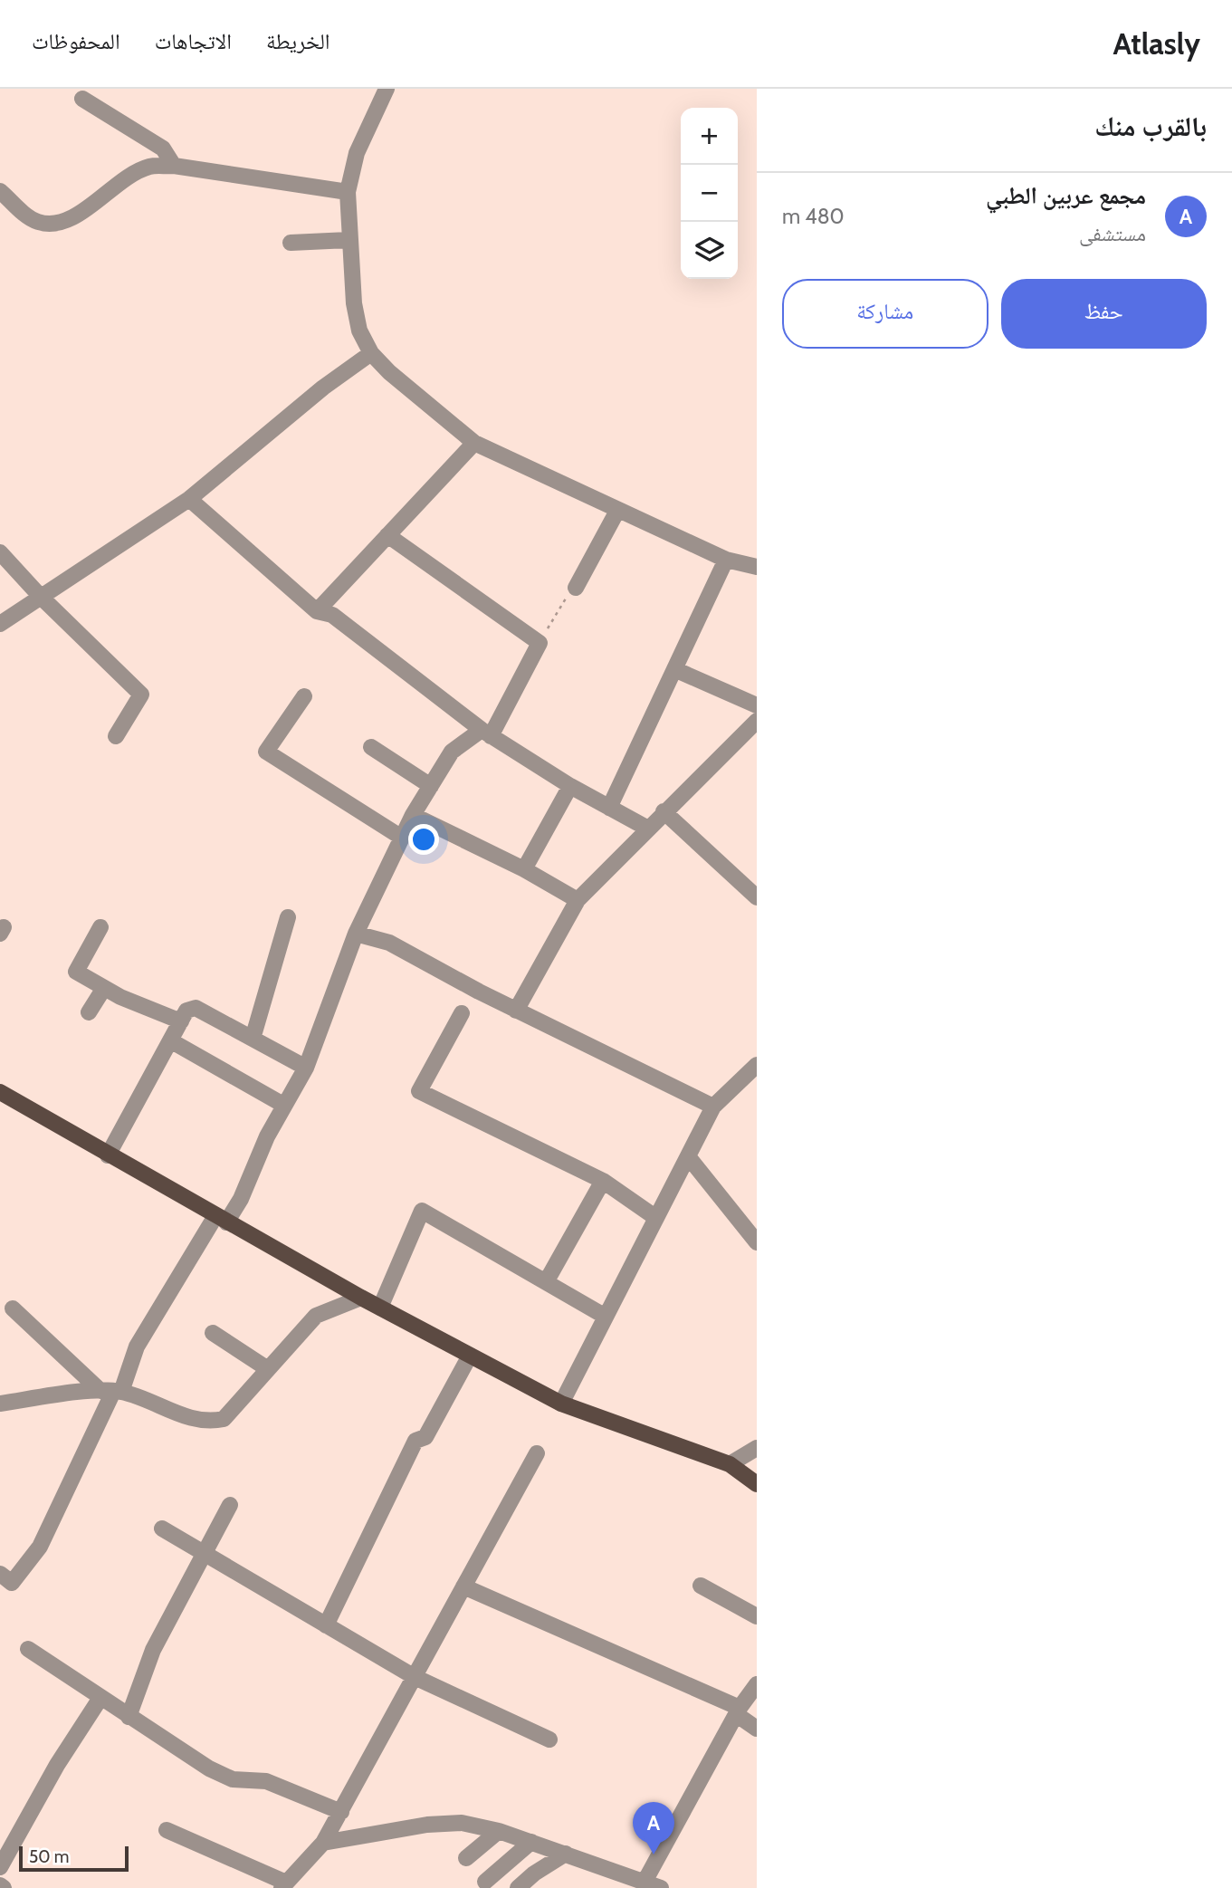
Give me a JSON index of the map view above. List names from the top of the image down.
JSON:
{
  "scale_bar": "50 m",
  "page": {
    "header": "Atlasly",
    "nav": ["الخريطة", "الاتجاهات", "المحفوظات"],
    "heading": "بالقرب منك",
    "map_buttons": ["+", "−"],
    "list": [
      {
        "mark": "A",
        "name": "مجمع عربين الطبي",
        "note": "مستشفى",
        "value": "480 m"
      }
    ],
    "buttons": ["حفظ", "مشاركة"],
    "pins": "A",
    "scale": "50 m"
  }
}
